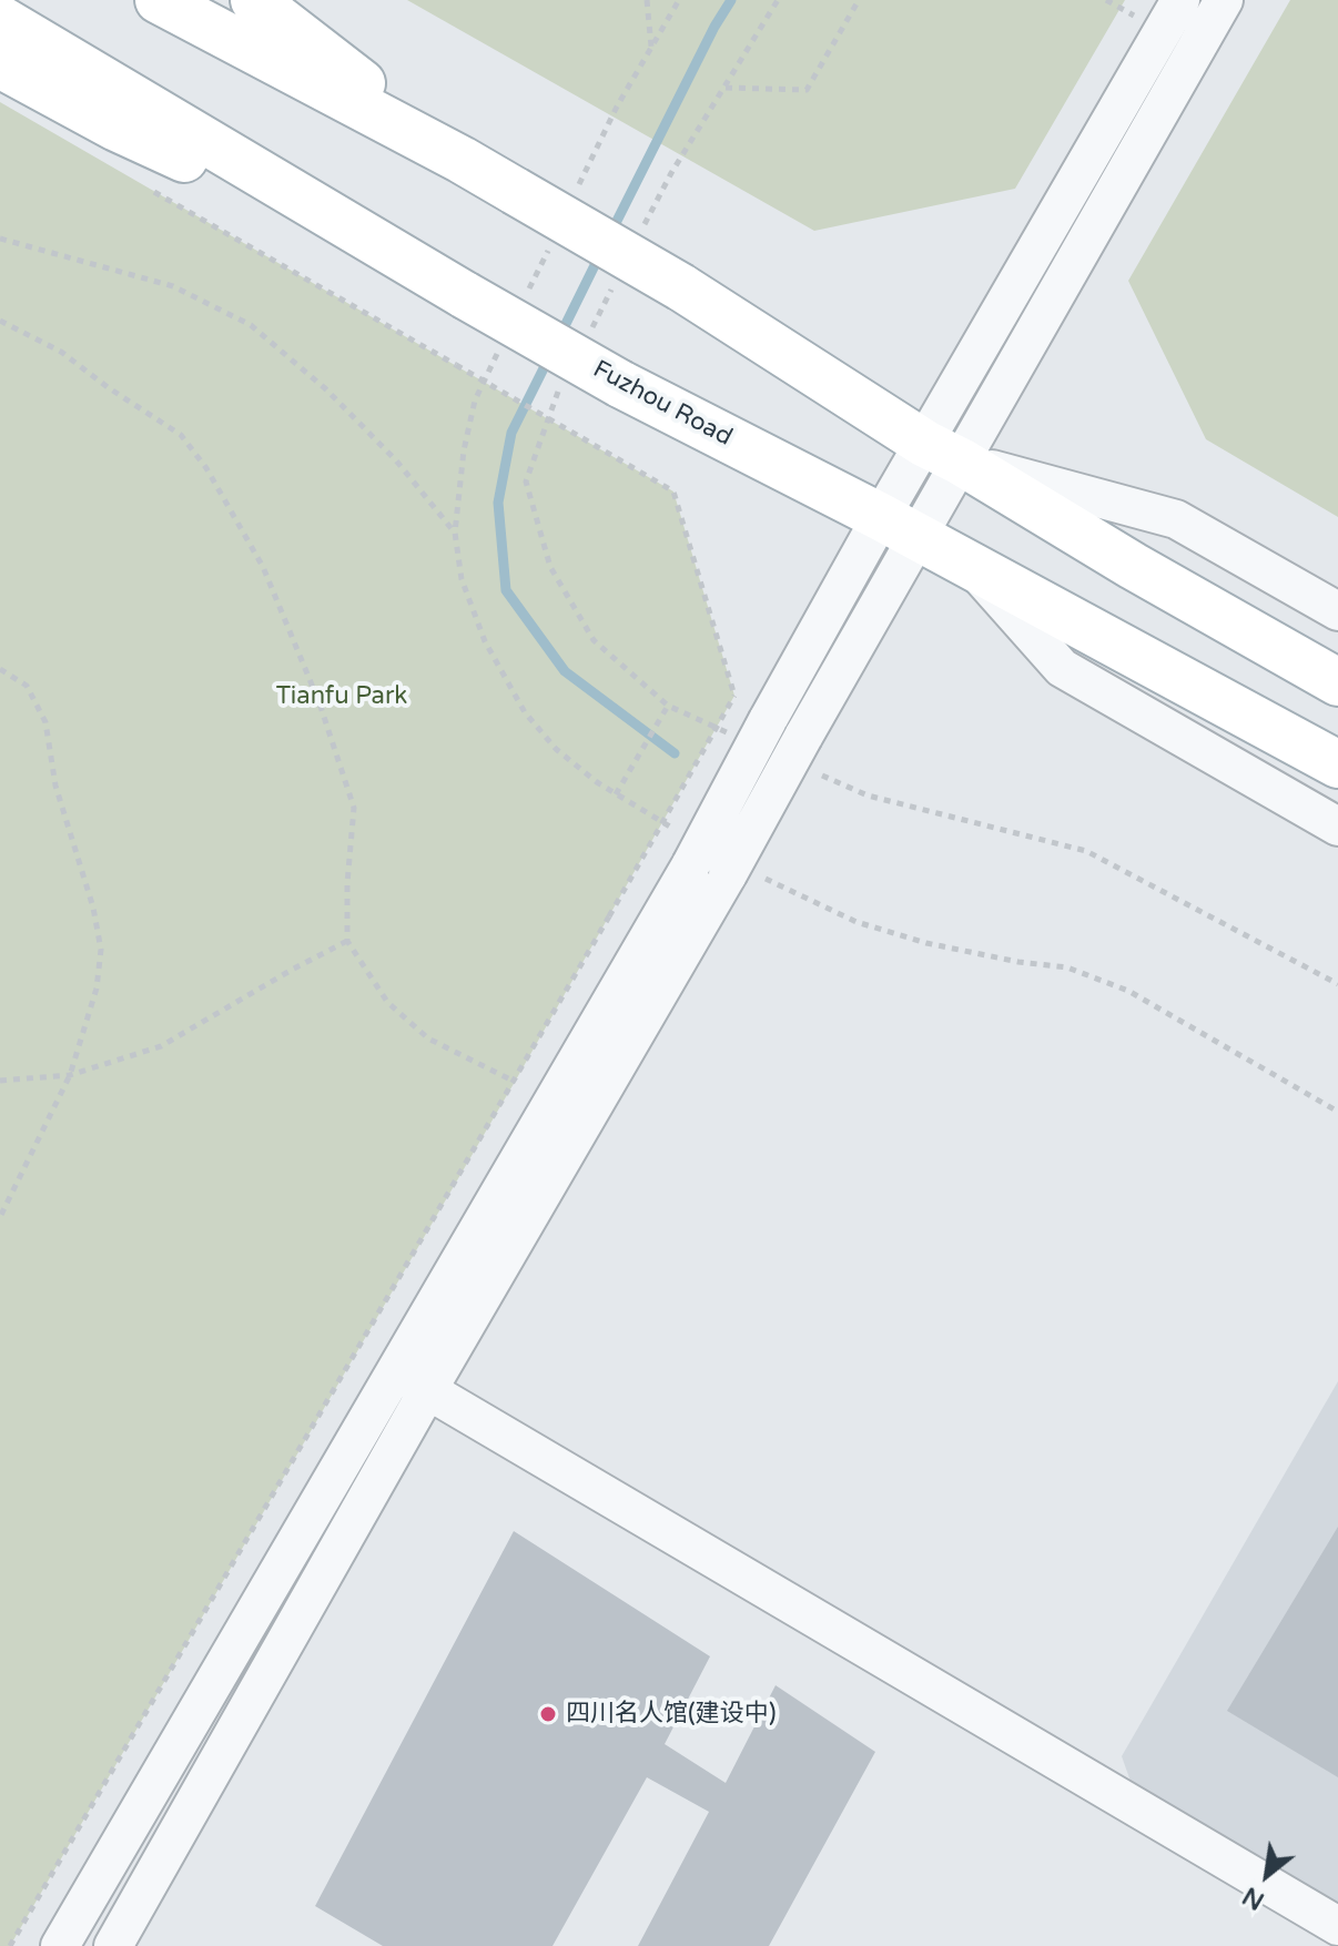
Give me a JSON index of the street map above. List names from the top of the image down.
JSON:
{
  "streets": {
    "main road": ["Fuzhou Road"]
  },
  "parks": ["Tianfu Park"],
  "places": ["四川名人馆(建设中)"],
  "north": "bottom left"
}
